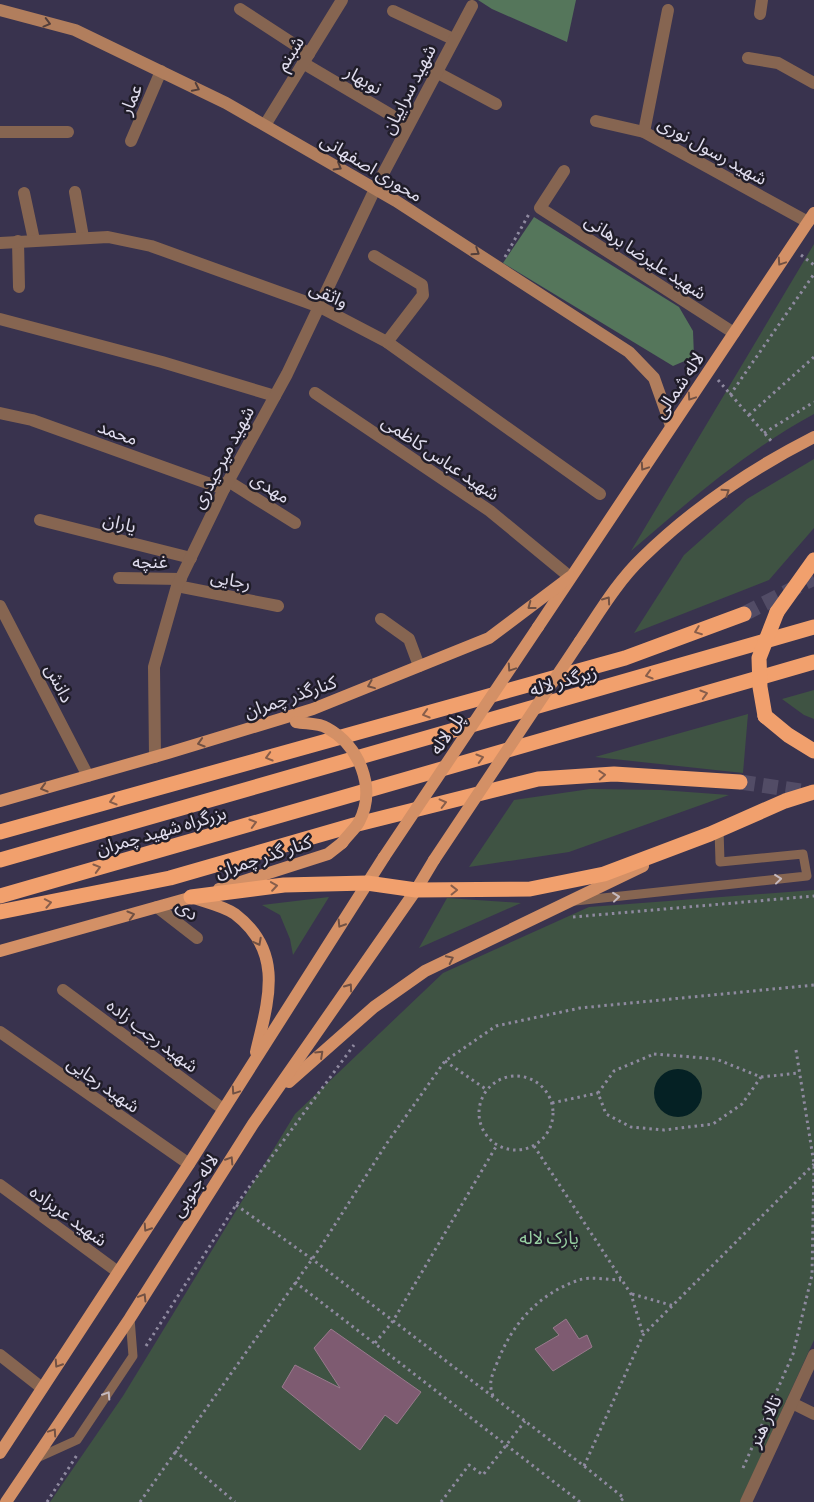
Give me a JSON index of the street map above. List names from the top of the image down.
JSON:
{
  "streets": {
    "highway": ["زیرگذر لاله", "بزرگراه شهید چمران"],
    "main road": [
      "محوری اصفهانی",
      "لاله شمالی",
      "کنارگذر چمران",
      "پل لاله",
      "کنار گذر چمران",
      "لاله جنوبی"
    ],
    "street": [
      "شبنم",
      "نوبهار",
      "شهید سراییان",
      "عمار",
      "شهید رسول نوری",
      "شهید علیرضا برهانی",
      "واثقی",
      "محمد",
      "شهید میرحیدری",
      "شهید عباس کاظمی",
      "مهدی",
      "یاران",
      "غنچه",
      "رجایی",
      "دانش",
      "دی",
      "شهید رجب زاده",
      "شهید رجایی",
      "شهید عربزاده",
      "تالار هنر"
    ]
  },
  "crossings": [
    ["شبنم", "نوبهار"],
    ["شبنم", "محوری اصفهانی"],
    ["نوبهار", "شهید سراییان"],
    ["شهید سراییان", "محوری اصفهانی"],
    ["شهید سراییان", "شهید میرحیدری"],
    ["عمار", "محوری اصفهانی"],
    ["شهید رسول نوری", "لاله شمالی"],
    ["محوری اصفهانی", "لاله شمالی"],
    ["محوری اصفهانی", "شهید میرحیدری"],
    ["شهید علیرضا برهانی", "لاله شمالی"],
    ["واثقی", "شهید میرحیدری"],
    ["لاله شمالی", "شهید عباس کاظمی"],
    ["لاله شمالی", "کنارگذر چمران"],
    ["لاله شمالی", "پل لاله"],
    ["محمد", "شهید میرحیدری"],
    ["محمد", "مهدی"],
    ["شهید میرحیدری", "مهدی"],
    ["شهید میرحیدری", "یاران"],
    ["شهید میرحیدری", "غنچه"],
    ["شهید میرحیدری", "رجایی"],
    ["شهید میرحیدری", "کنارگذر چمران"],
    ["شهید عباس کاظمی", "کنارگذر چمران"],
    ["غنچه", "رجایی"],
    ["زیرگذر لاله", "بزرگراه شهید چمران"],
    ["دانش", "کنارگذر چمران"],
    ["کنارگذر چمران", "کنار گذر چمران"],
    ["پل لاله", "لاله جنوبی"],
    ["شهید رجب زاده", "لاله جنوبی"],
    ["شهید رجایی", "لاله جنوبی"],
    ["لاله جنوبی", "شهید عربزاده"]
  ],
  "one_way": [
    "محوری اصفهانی",
    "لاله شمالی",
    "کنارگذر چمران",
    "پل لاله"
  ],
  "parks": ["پارک لاله"]
}
